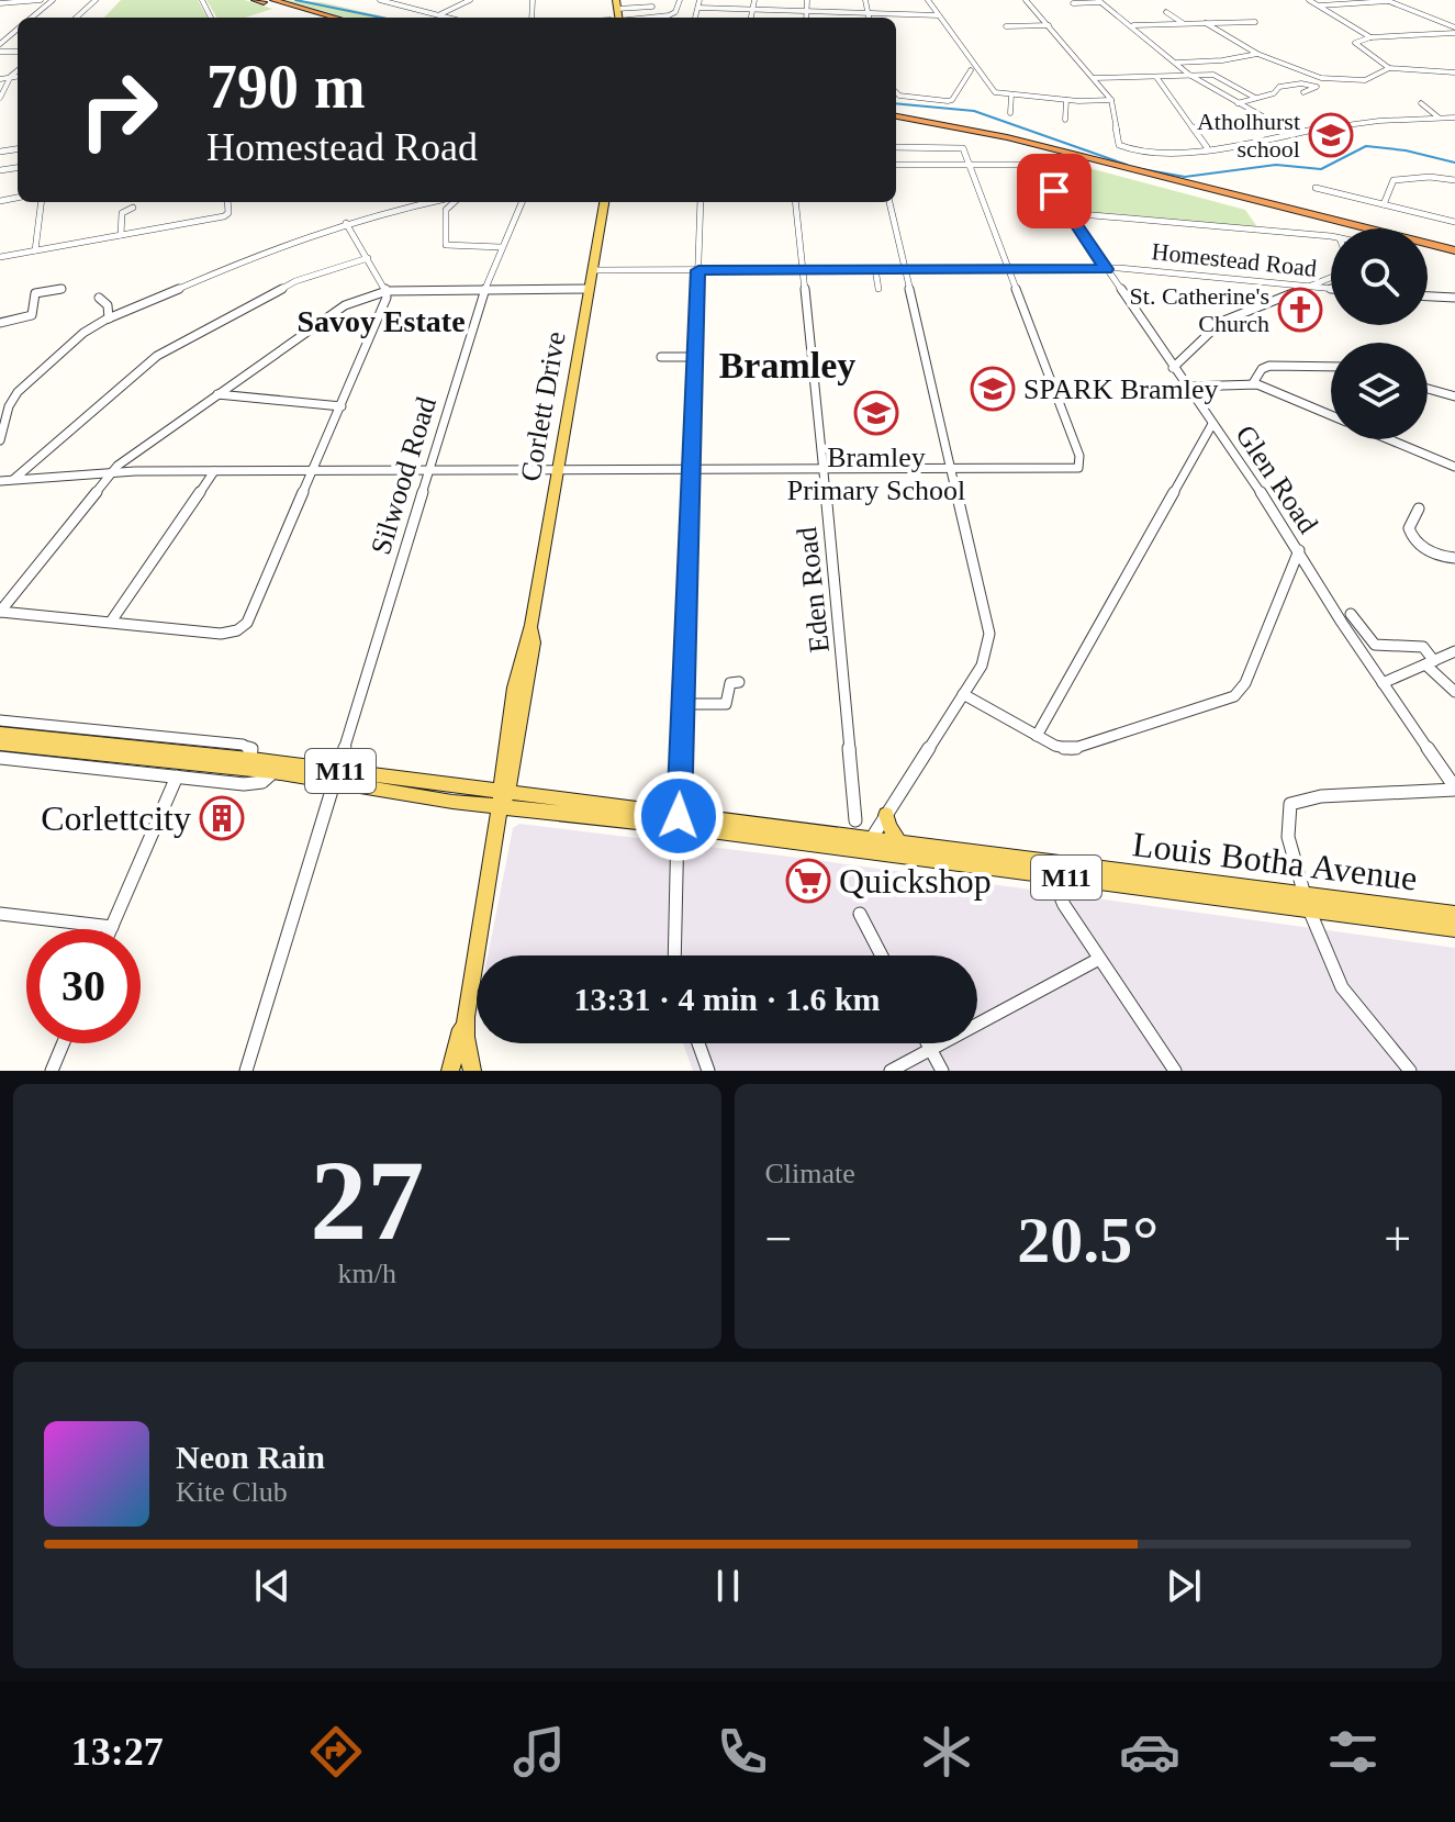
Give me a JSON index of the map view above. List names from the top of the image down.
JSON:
{
  "streets": {
    "main road": ["Corlett Drive", "M11", "Louis Botha Avenue"],
    "street": [
      "Homestead Road",
      "Silwood Road",
      "Glen Road",
      "Eden Road"
    ]
  },
  "crossings": [
    ["Homestead Road", "Corlett Drive"],
    ["Homestead Road", "Glen Road"],
    ["Homestead Road", "Eden Road"],
    ["Corlett Drive", "Louis Botha Avenue"],
    ["Silwood Road", "Louis Botha Avenue"]
  ],
  "districts": ["Savoy Estate", "Bramley"],
  "places": {
    "school or university": ["Atholhurst school", "SPARK Bramley", "Bramley Primary School"],
    "church": ["St. Catherine's Church"],
    "building": ["Corlettcity"],
    "supermarket": ["Quickshop"]
  },
  "page": {
    "turn": ["790 m", "Homestead Road"],
    "limit": "30",
    "trip": "13:31 · 4 min · 1.6 km",
    "tile": [
      ["27", "km/h"],
      "Climate"
    ],
    "heat": ["−", "20.5°", "+"],
    "song": ["Neon Rain", "Kite Club"],
    "tabs": "13:27"
  }
}
